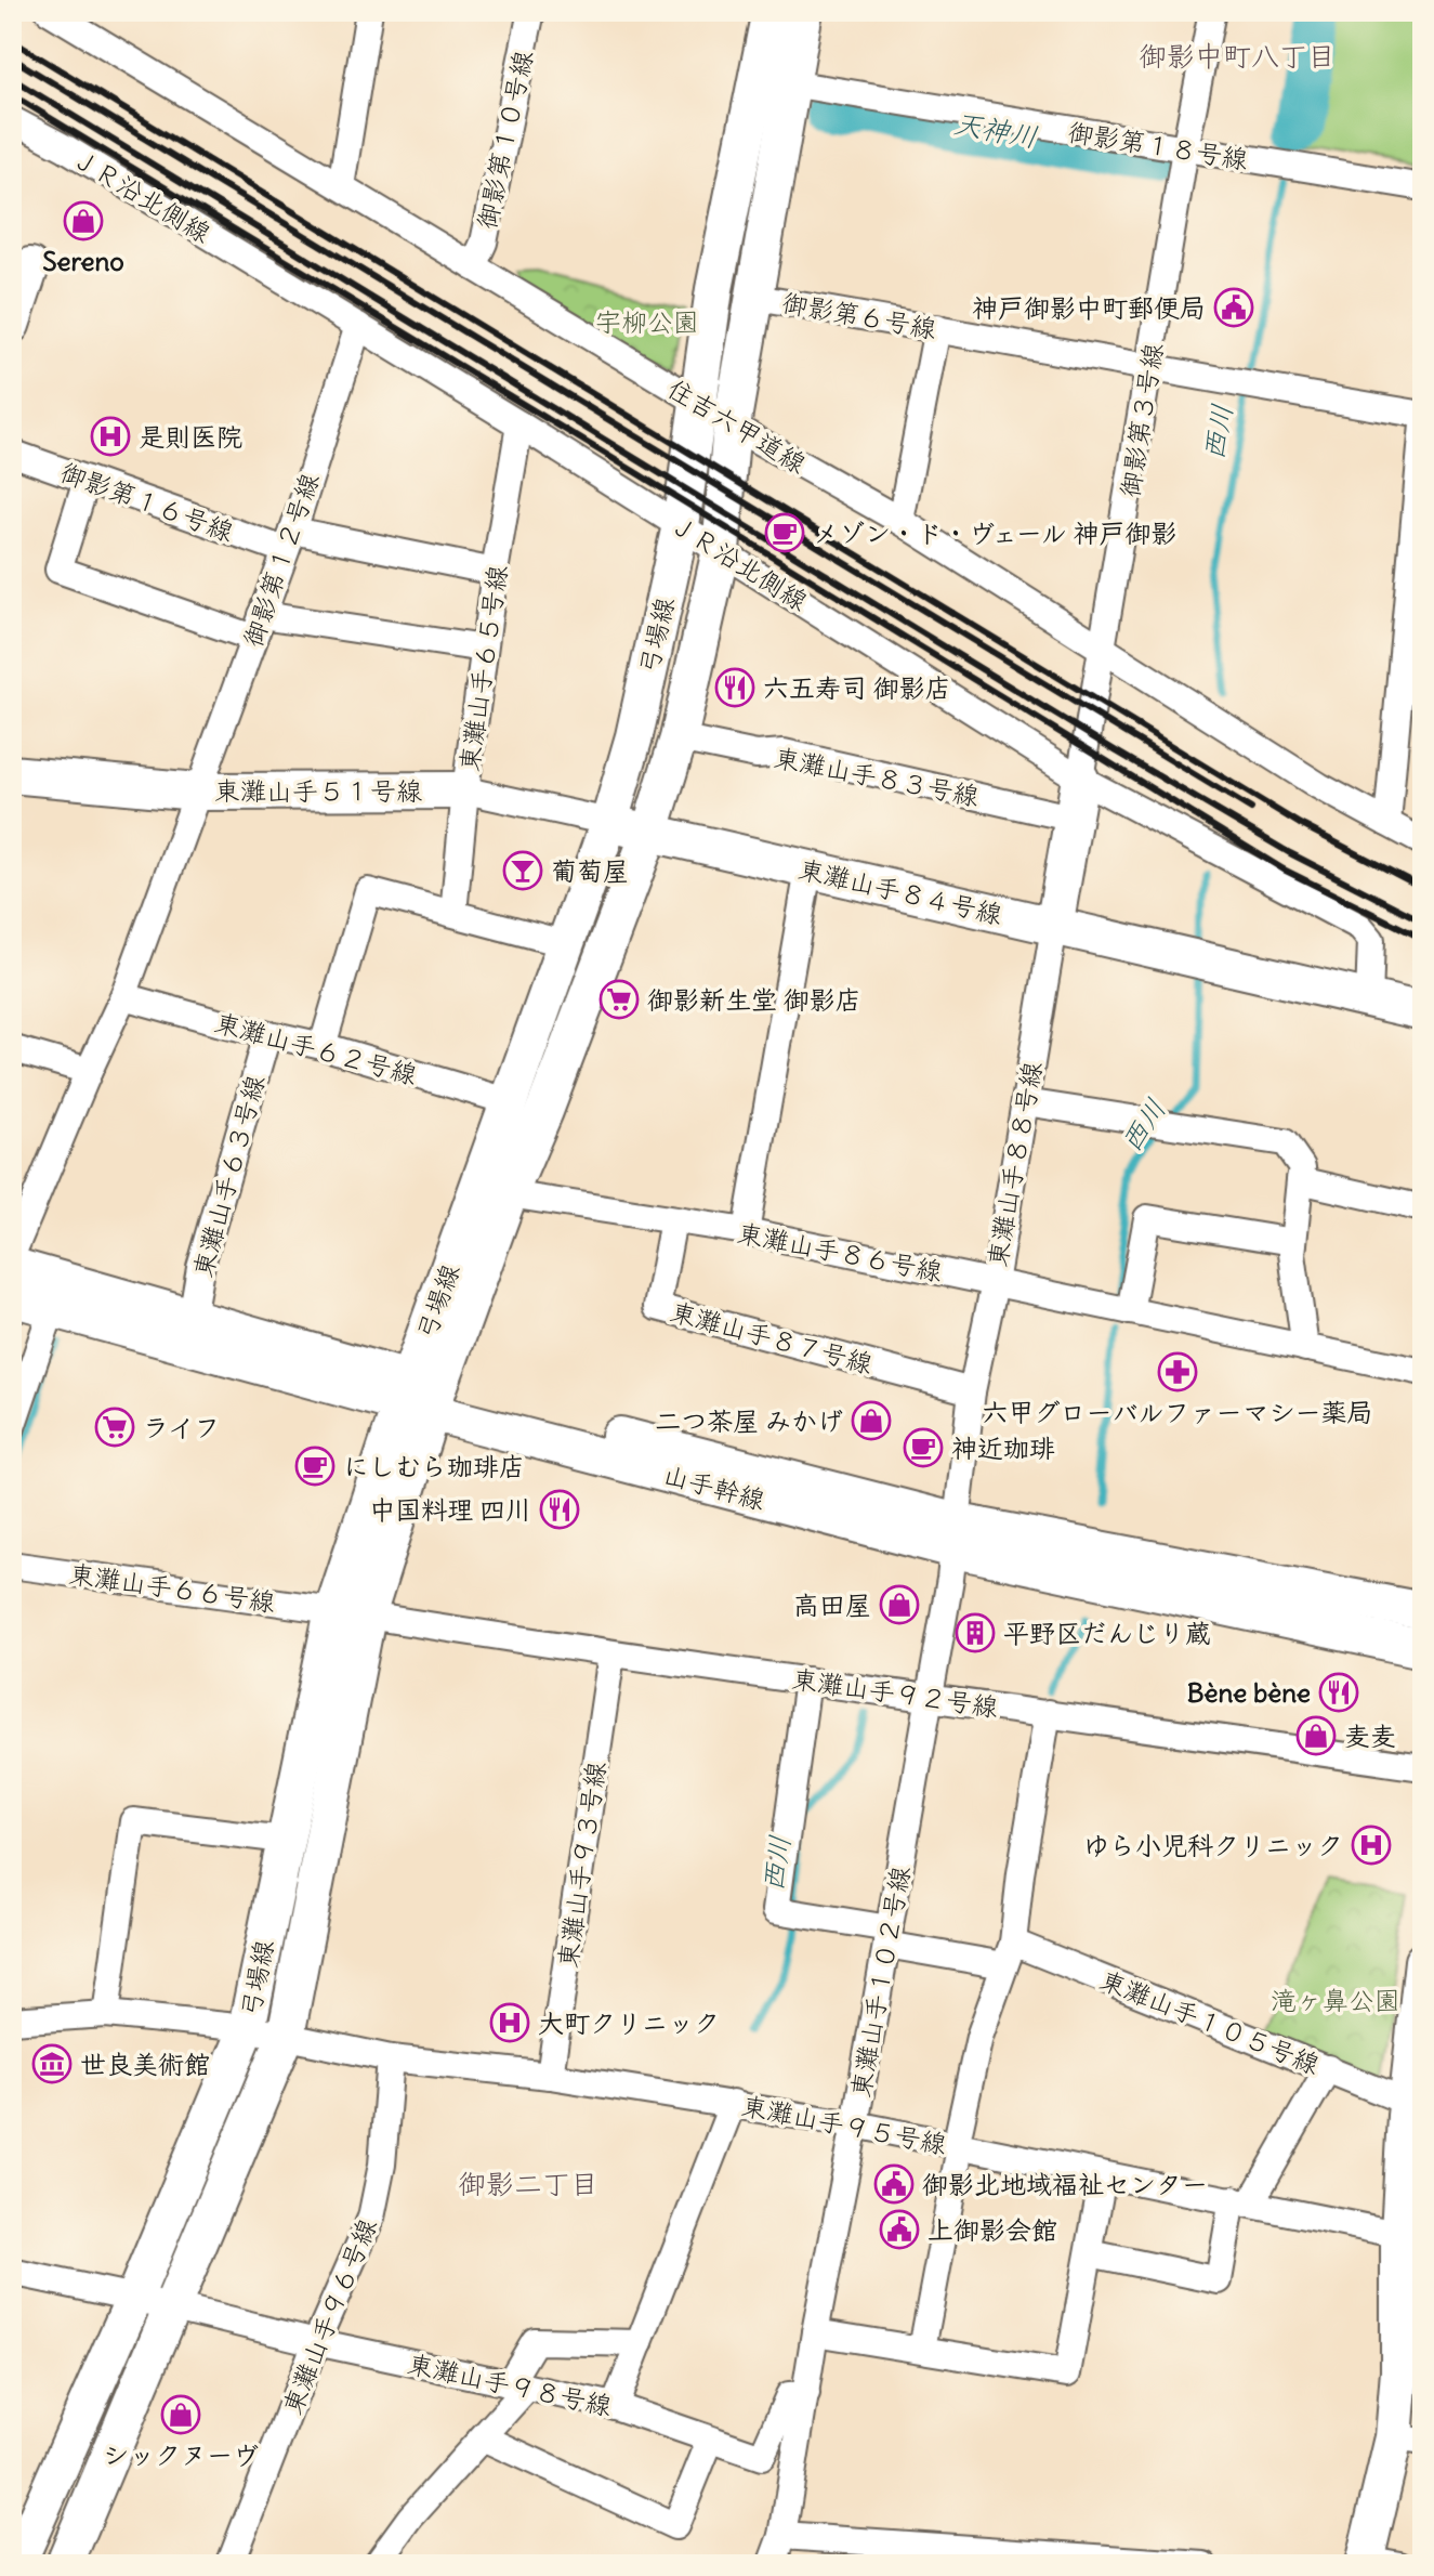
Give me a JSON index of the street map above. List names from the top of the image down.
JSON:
{
  "streets": {
    "street": [
      "御影第１０号線",
      "御影第１８号線",
      "ＪＲ沿北側線",
      "御影第６号線",
      "御影第３号線",
      "住吉六甲道線",
      "御影第１６号線",
      "御影第１２号線",
      "弓場線",
      "東灘山手６５号線",
      "東灘山手８３号線",
      "東灘山手５１号線",
      "東灘山手８４号線",
      "東灘山手６２号線",
      "東灘山手８８号線",
      "東灘山手６３号線",
      "東灘山手８６号線",
      "東灘山手８７号線",
      "山手幹線",
      "東灘山手６６号線",
      "東灘山手９２号線",
      "東灘山手９３号線",
      "東灘山手１０２号線",
      "東灘山手１０５号線",
      "東灘山手９５号線",
      "東灘山手９６号線",
      "東灘山手９８号線"
    ]
  },
  "crossings": [
    ["御影第１０号線", "住吉六甲道線"],
    ["御影第１８号線", "御影第３号線"],
    ["御影第１８号線", "弓場線"],
    ["ＪＲ沿北側線", "御影第３号線"],
    ["ＪＲ沿北側線", "御影第１２号線"],
    ["ＪＲ沿北側線", "弓場線"],
    ["ＪＲ沿北側線", "東灘山手６５号線"],
    ["ＪＲ沿北側線", "東灘山手８４号線"],
    ["ＪＲ沿北側線", "東灘山手８８号線"],
    ["御影第６号線", "御影第３号線"],
    ["御影第６号線", "弓場線"],
    ["御影第３号線", "住吉六甲道線"],
    ["御影第３号線", "東灘山手８８号線"],
    ["住吉六甲道線", "弓場線"],
    ["御影第１６号線", "御影第１２号線"],
    ["御影第１６号線", "東灘山手６５号線"],
    ["御影第１２号線", "東灘山手５１号線"],
    ["弓場線", "東灘山手８３号線"],
    ["弓場線", "東灘山手５１号線"],
    ["弓場線", "東灘山手８４号線"],
    ["弓場線", "東灘山手６２号線"],
    ["弓場線", "東灘山手８６号線"],
    ["弓場線", "山手幹線"],
    ["弓場線", "東灘山手６６号線"],
    ["弓場線", "東灘山手９２号線"],
    ["弓場線", "東灘山手９５号線"],
    ["弓場線", "東灘山手９８号線"],
    ["東灘山手６５号線", "東灘山手５１号線"],
    ["東灘山手８３号線", "東灘山手８８号線"],
    ["東灘山手５１号線", "東灘山手８４号線"],
    ["東灘山手５１号線", "東灘山手６２号線"],
    ["東灘山手８４号線", "東灘山手８８号線"],
    ["東灘山手６２号線", "東灘山手６３号線"],
    ["東灘山手８８号線", "東灘山手８６号線"],
    ["東灘山手８８号線", "東灘山手８７号線"],
    ["東灘山手８８号線", "山手幹線"],
    ["東灘山手８８号線", "東灘山手１０２号線"],
    ["東灘山手６３号線", "山手幹線"],
    ["東灘山手８６号線", "東灘山手８７号線"],
    ["山手幹線", "東灘山手１０２号線"],
    ["東灘山手６６号線", "東灘山手９２号線"],
    ["東灘山手９２号線", "東灘山手９３号線"],
    ["東灘山手９２号線", "東灘山手１０２号線"],
    ["東灘山手９２号線", "東灘山手１０５号線"],
    ["東灘山手９３号線", "東灘山手９５号線"],
    ["東灘山手１０２号線", "東灘山手１０５号線"],
    ["東灘山手１０２号線", "東灘山手９５号線"],
    ["東灘山手１０２号線", "東灘山手９８号線"],
    ["東灘山手９５号線", "東灘山手９６号線"],
    ["東灘山手９６号線", "東灘山手９８号線"]
  ],
  "districts": ["御影中町八丁目", "御影二丁目"],
  "water": ["天神川", "西川"],
  "parks": ["宇柳公園", "滝ヶ鼻公園"],
  "places": {
    "shop": [
      "Sereno",
      "二つ茶屋 みかげ",
      "高田屋",
      "麦麦",
      "シックヌーヴ"
    ],
    "public building": ["神戸御影中町郵便局", "御影北地域福祉センター", "上御影会館"],
    "hospital": ["是則医院", "ゆら小児科クリニック", "大町クリニック"],
    "cafe": ["メゾン・ド・ヴェール 神戸御影", "神近珈琲", "にしむら珈琲店"],
    "restaurant": ["六五寿司 御影店", "中国料理 四川", "Bène bène"],
    "bar": ["葡萄屋"],
    "supermarket": ["御影新生堂 御影店", "ライフ"],
    "pharmacy": ["六甲グローバルファーマシー薬局"],
    "building": ["平野区だんじり蔵"],
    "museum": ["世良美術館"]
  }
}
